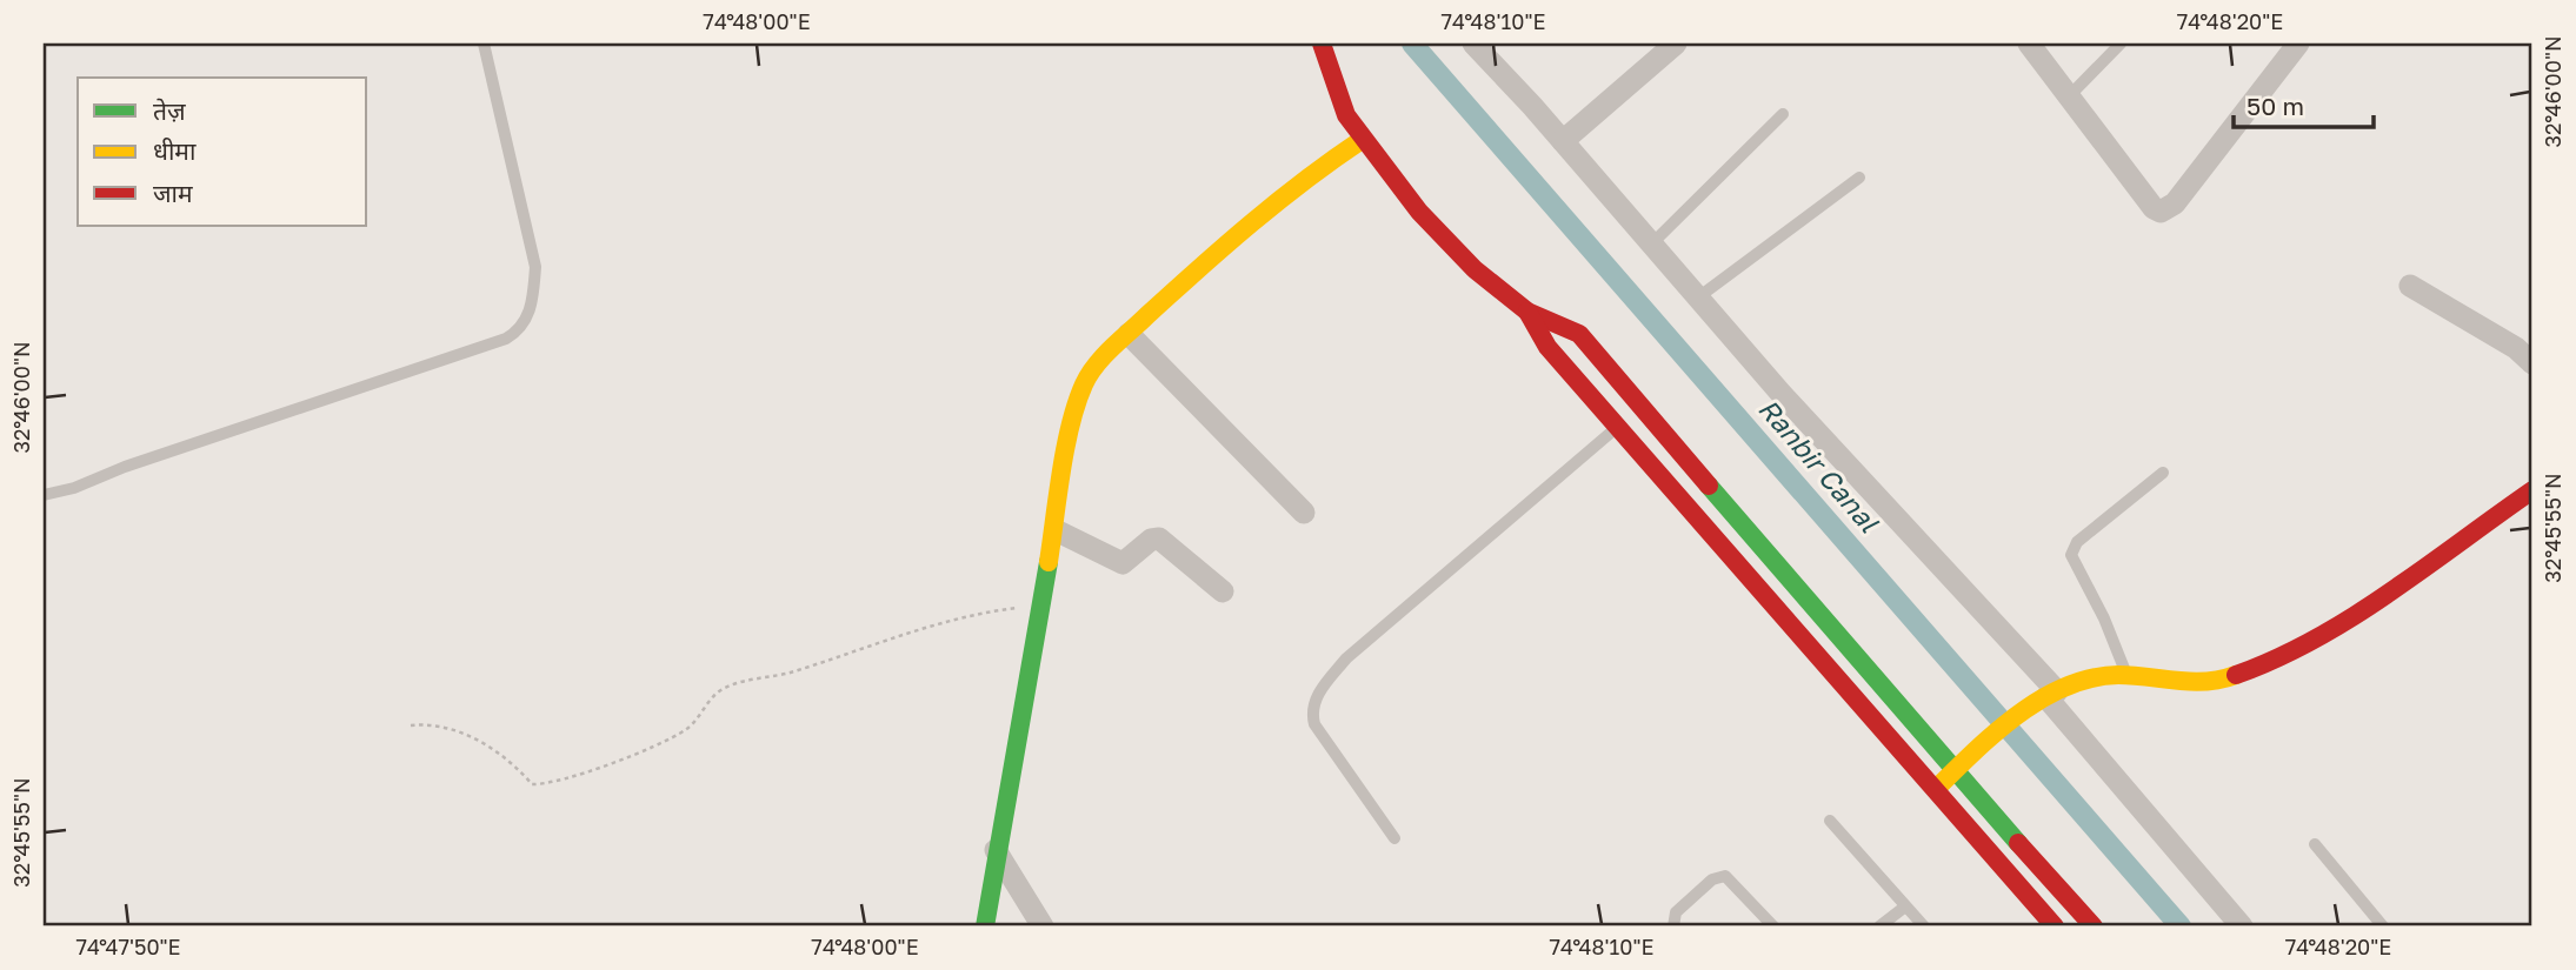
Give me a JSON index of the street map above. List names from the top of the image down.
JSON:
{
  "water": ["Ranbir Canal"],
  "legend": ["तेज़", "धीमा", "जाम"],
  "scale_bar": "50 m",
  "coordinates": [
    "74°48'00\"E",
    "74°48'10\"E",
    "74°48'20\"E",
    "32°46'00\"N",
    "32°45'55\"N",
    "74°47'50\"E"
  ]
}
